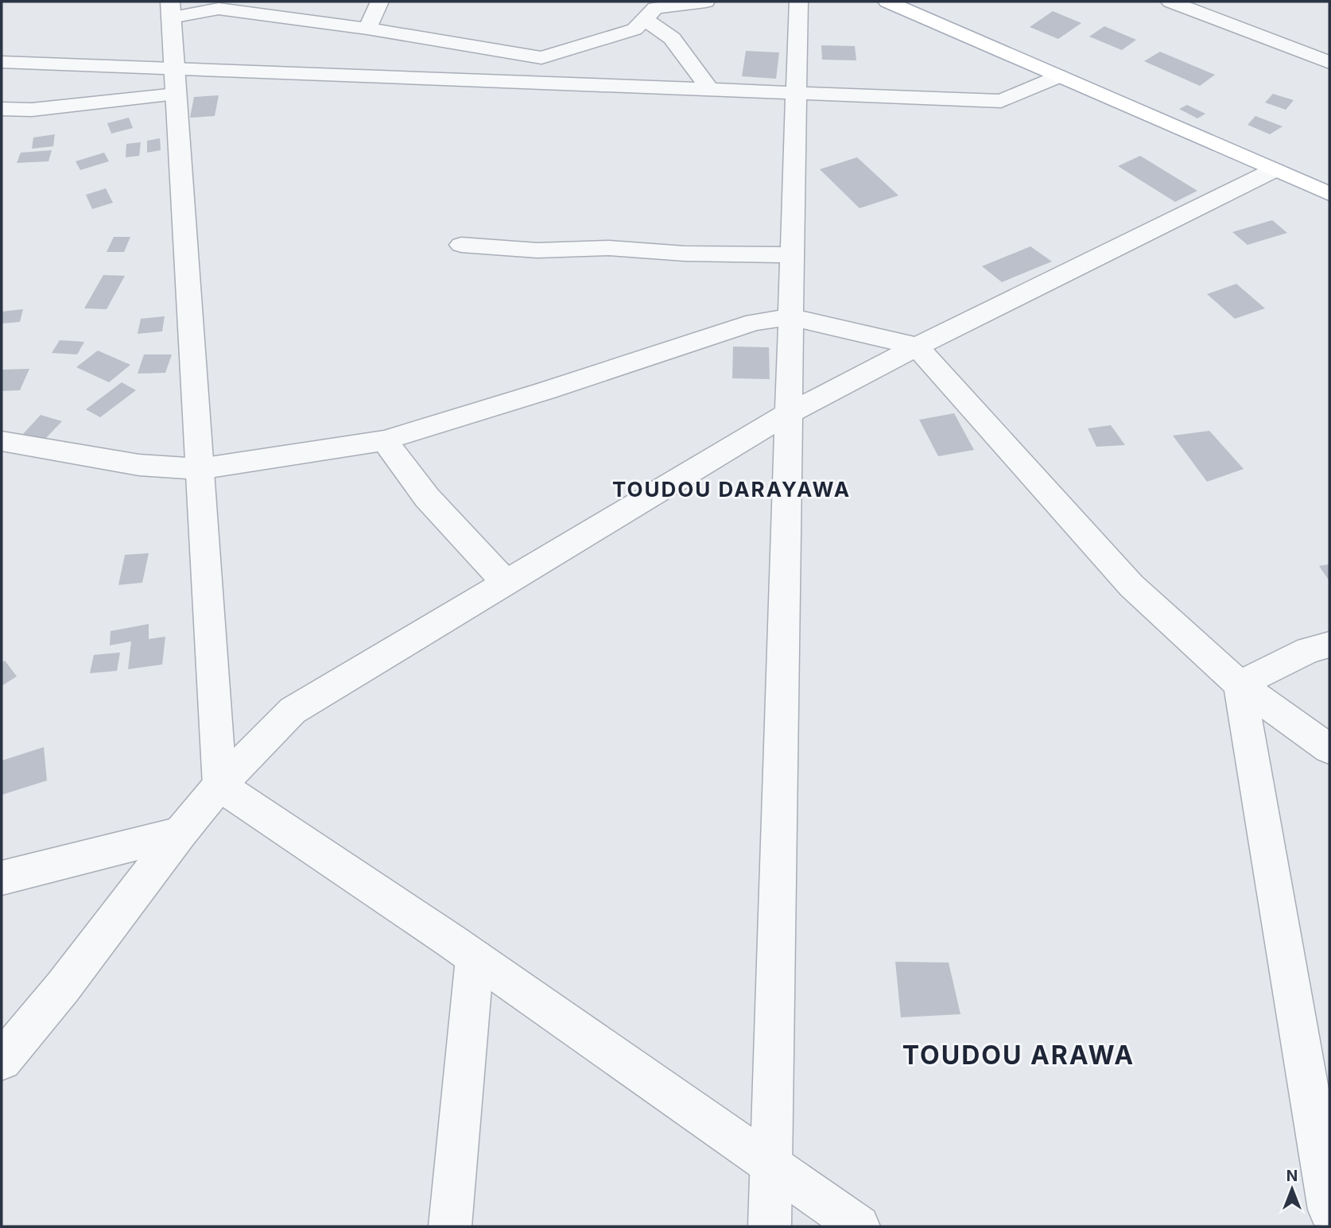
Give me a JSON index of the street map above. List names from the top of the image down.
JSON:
{
  "districts": ["TOUDOU DARAYAWA", "TOUDOU ARAWA"],
  "north": "top"
}
